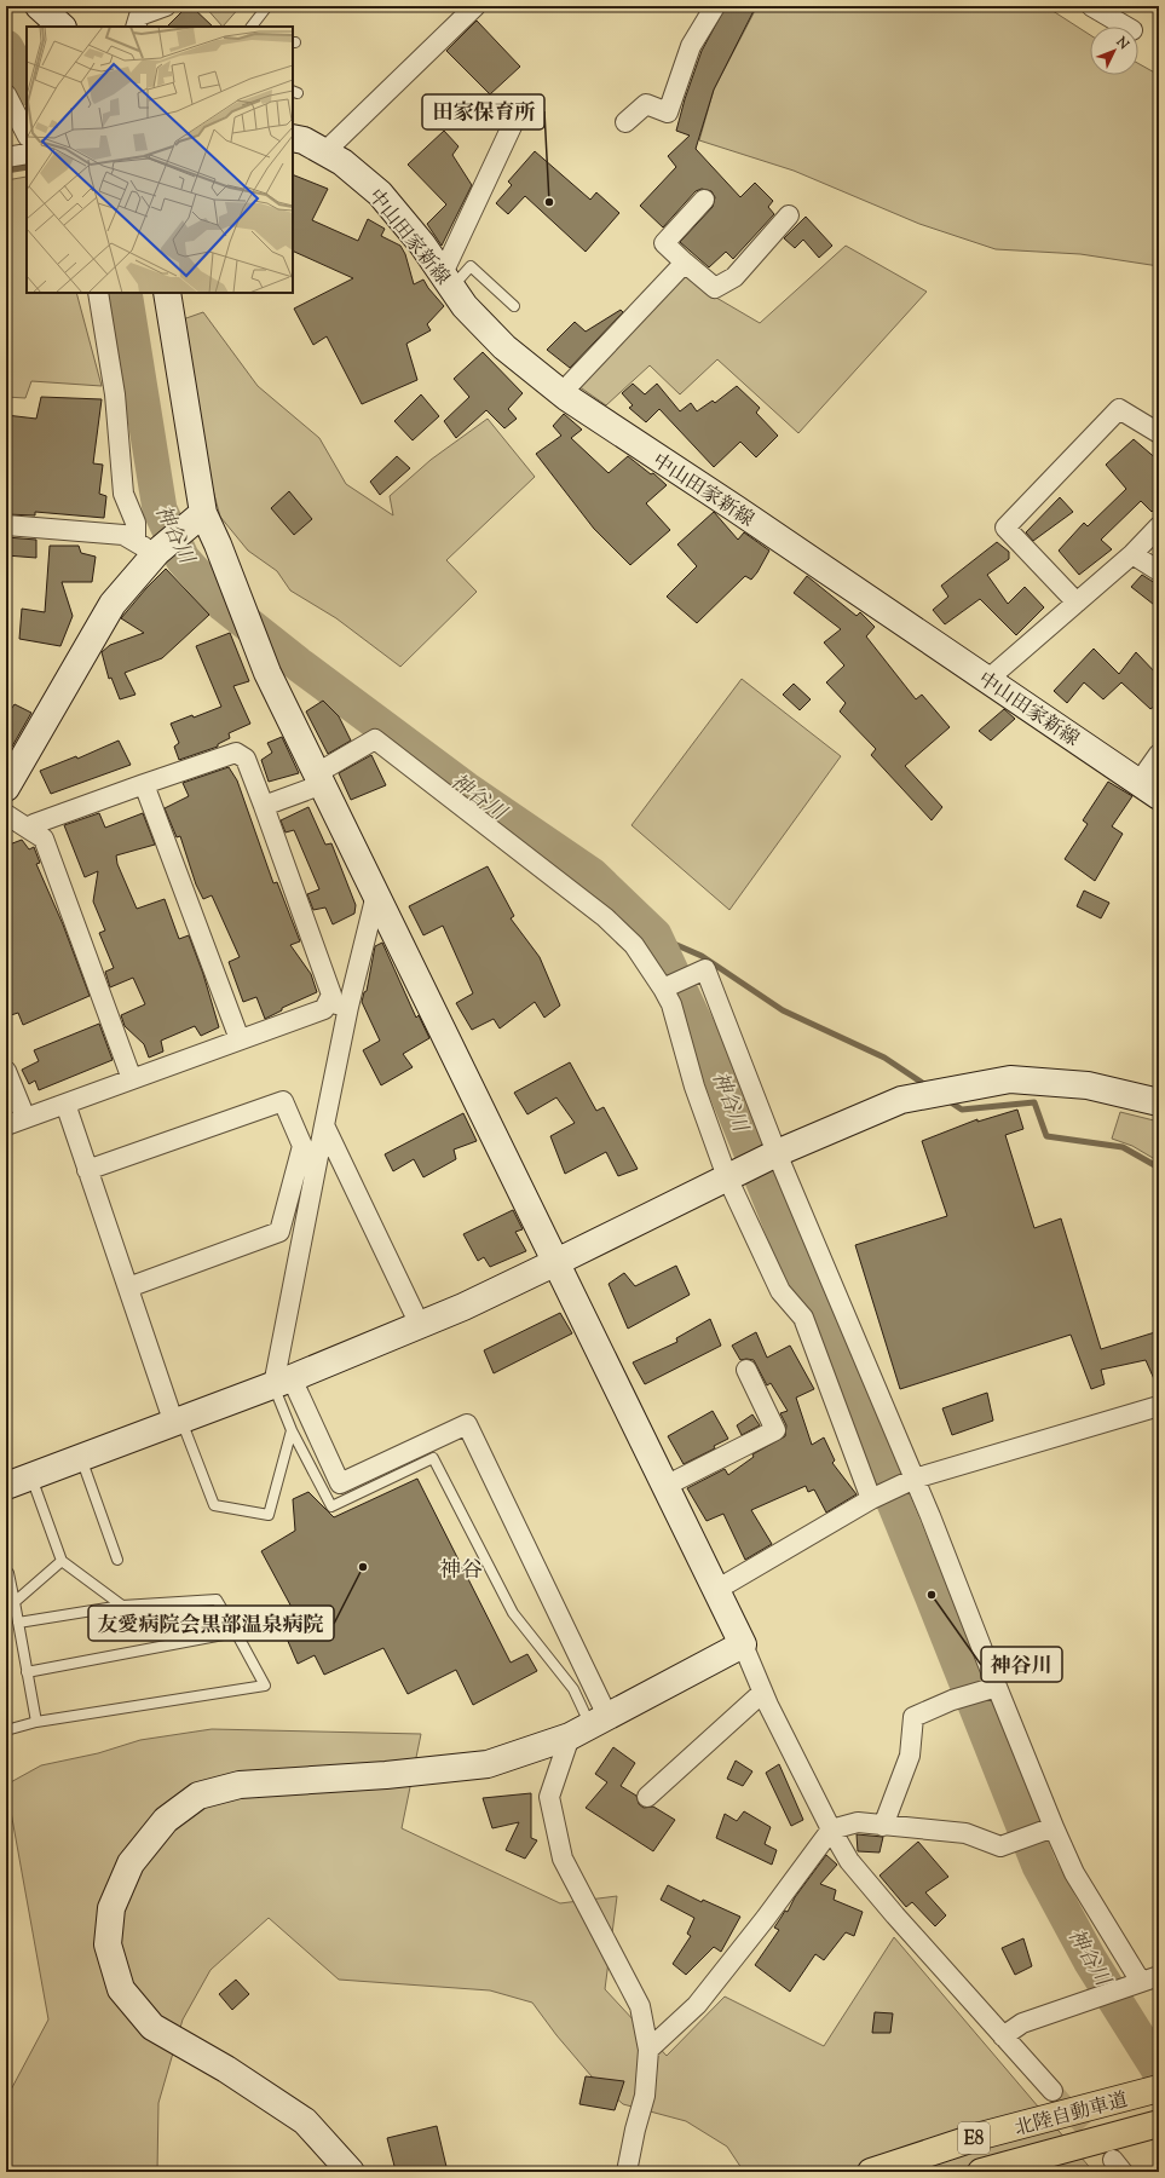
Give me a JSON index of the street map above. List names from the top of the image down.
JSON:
{
  "streets": {
    "highway": ["北陸自動車道", "E8"],
    "street": ["中山田家新線"]
  },
  "districts": ["神谷"],
  "water": ["神谷川"],
  "places": ["田家保育所", "友愛病院会黒部温泉病院", "神谷川"],
  "north": "top right"
}
